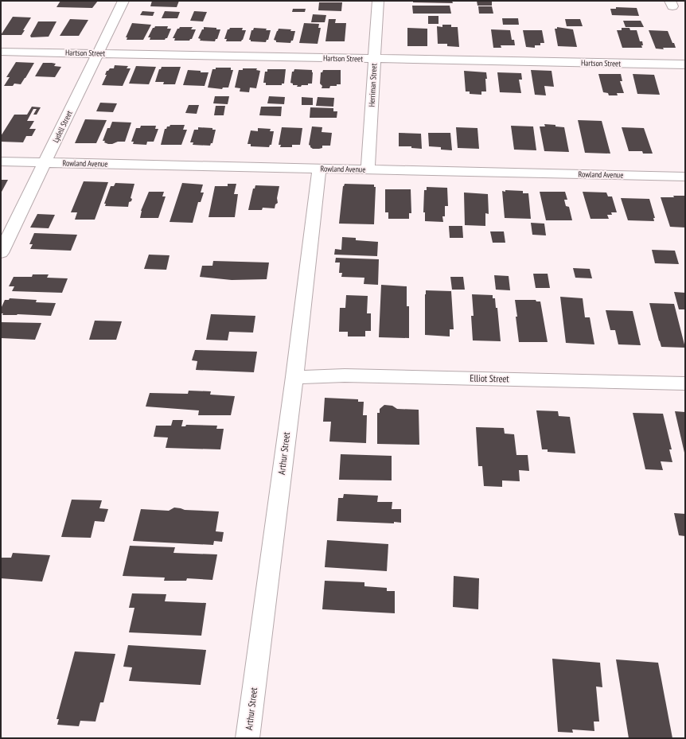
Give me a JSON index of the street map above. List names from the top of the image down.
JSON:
{
  "streets": {
    "street": [
      "Hartson Street",
      "Herriman Street",
      "Lydell Street",
      "Rowland Avenue",
      "Elliot Street",
      "Arthur Street"
    ]
  },
  "crossings": [
    ["Hartson Street", "Herriman Street"],
    ["Hartson Street", "Lydell Street"],
    ["Herriman Street", "Rowland Avenue"],
    ["Lydell Street", "Rowland Avenue"],
    ["Rowland Avenue", "Arthur Street"],
    ["Elliot Street", "Arthur Street"]
  ]
}
